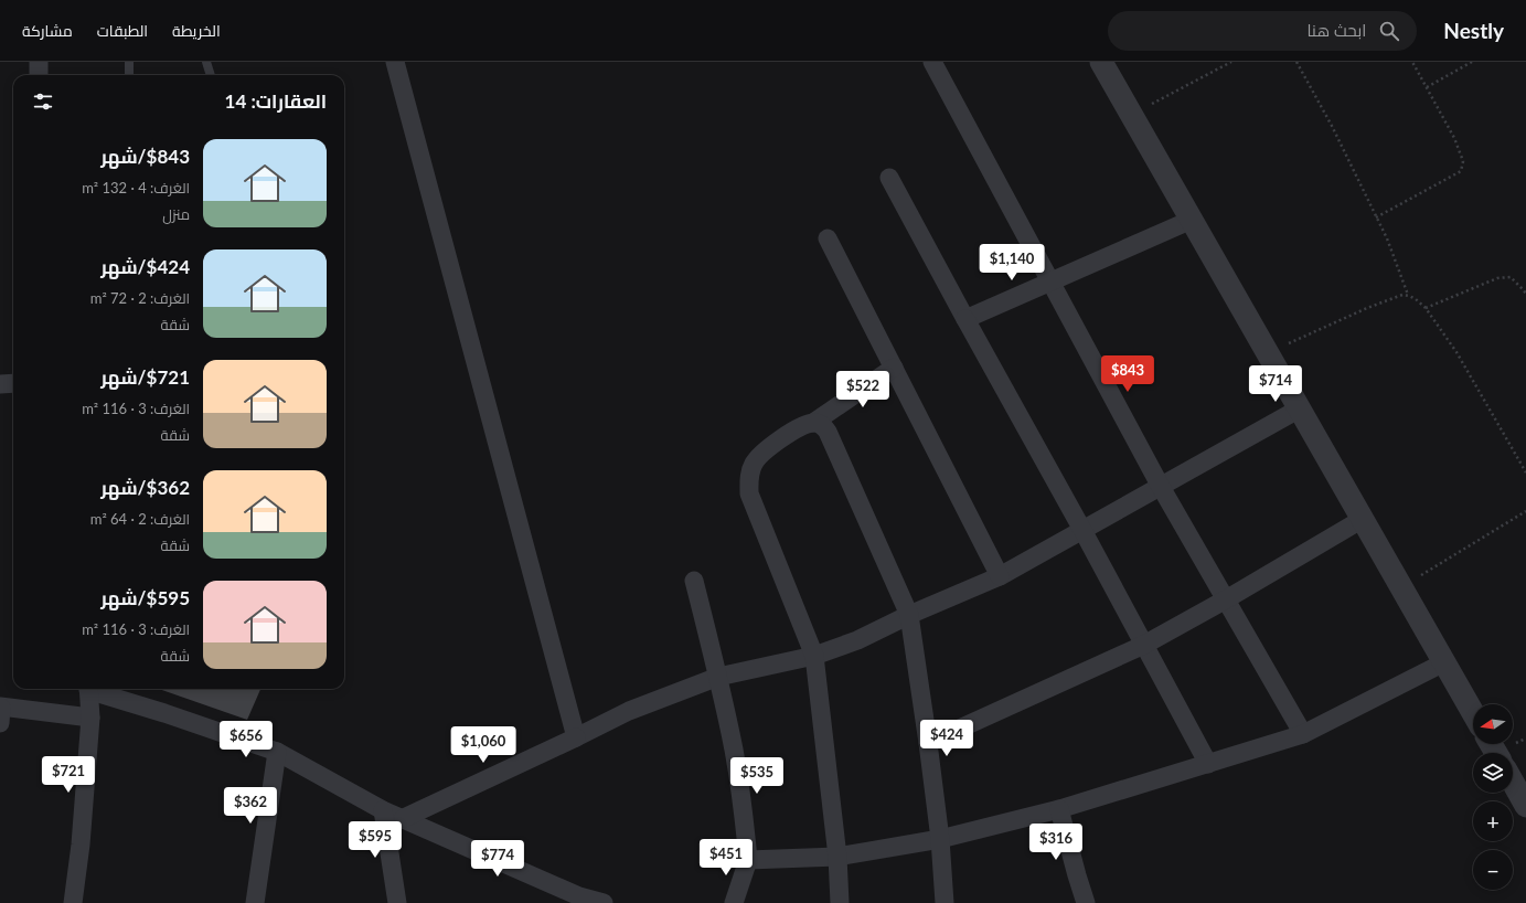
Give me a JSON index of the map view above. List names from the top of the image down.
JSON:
{
  "north": "left",
  "page": {
    "header": "Nestly",
    "search": "ابحث هنا",
    "nav": ["الخريطة", "الطبقات", "مشاركة"],
    "heading": "العقارات: 14",
    "list": [
      {
        "name": "$843/شهر",
        "note": "الغرف: 4 · 132 m² · منزل"
      },
      {
        "name": "$424/شهر",
        "note": "الغرف: 2 · 72 m² · شقة"
      },
      {
        "name": "$721/شهر",
        "note": "الغرف: 3 · 116 m² · شقة"
      },
      {
        "name": "$362/شهر",
        "note": "الغرف: 2 · 64 m² · شقة"
      },
      {
        "name": "$595/شهر",
        "note": "الغرف: 3 · 116 m² · شقة"
      }
    ],
    "price": [
      "$1,140",
      "$843",
      "$714",
      "$522",
      "$424",
      "$656",
      "$1,060",
      "$721",
      "$535",
      "$362",
      "$595",
      "$316",
      "$451",
      "$774"
    ],
    "map_buttons": ["+", "−"]
  }
}
